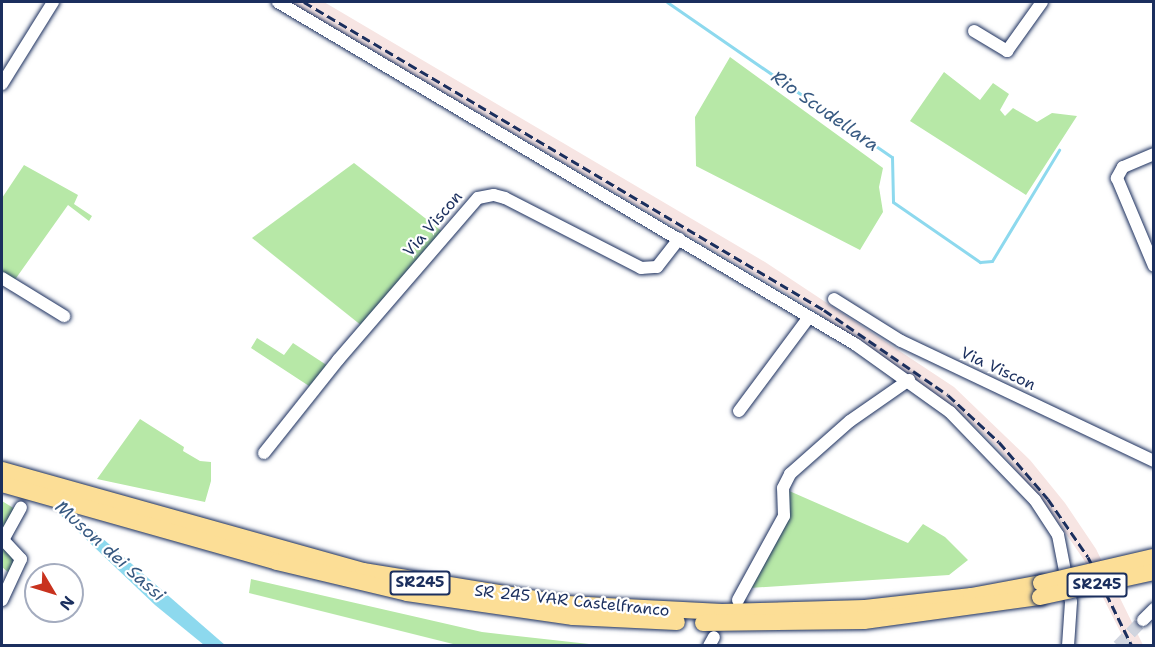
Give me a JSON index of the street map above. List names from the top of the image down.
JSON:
{
  "streets": {
    "highway": ["SR245", "SR 245 VAR Castelfranco"],
    "street": ["Via Viscon"]
  },
  "water": ["Rio Scudellara", "Muson dei Sassi"],
  "north": "bottom right"
}
